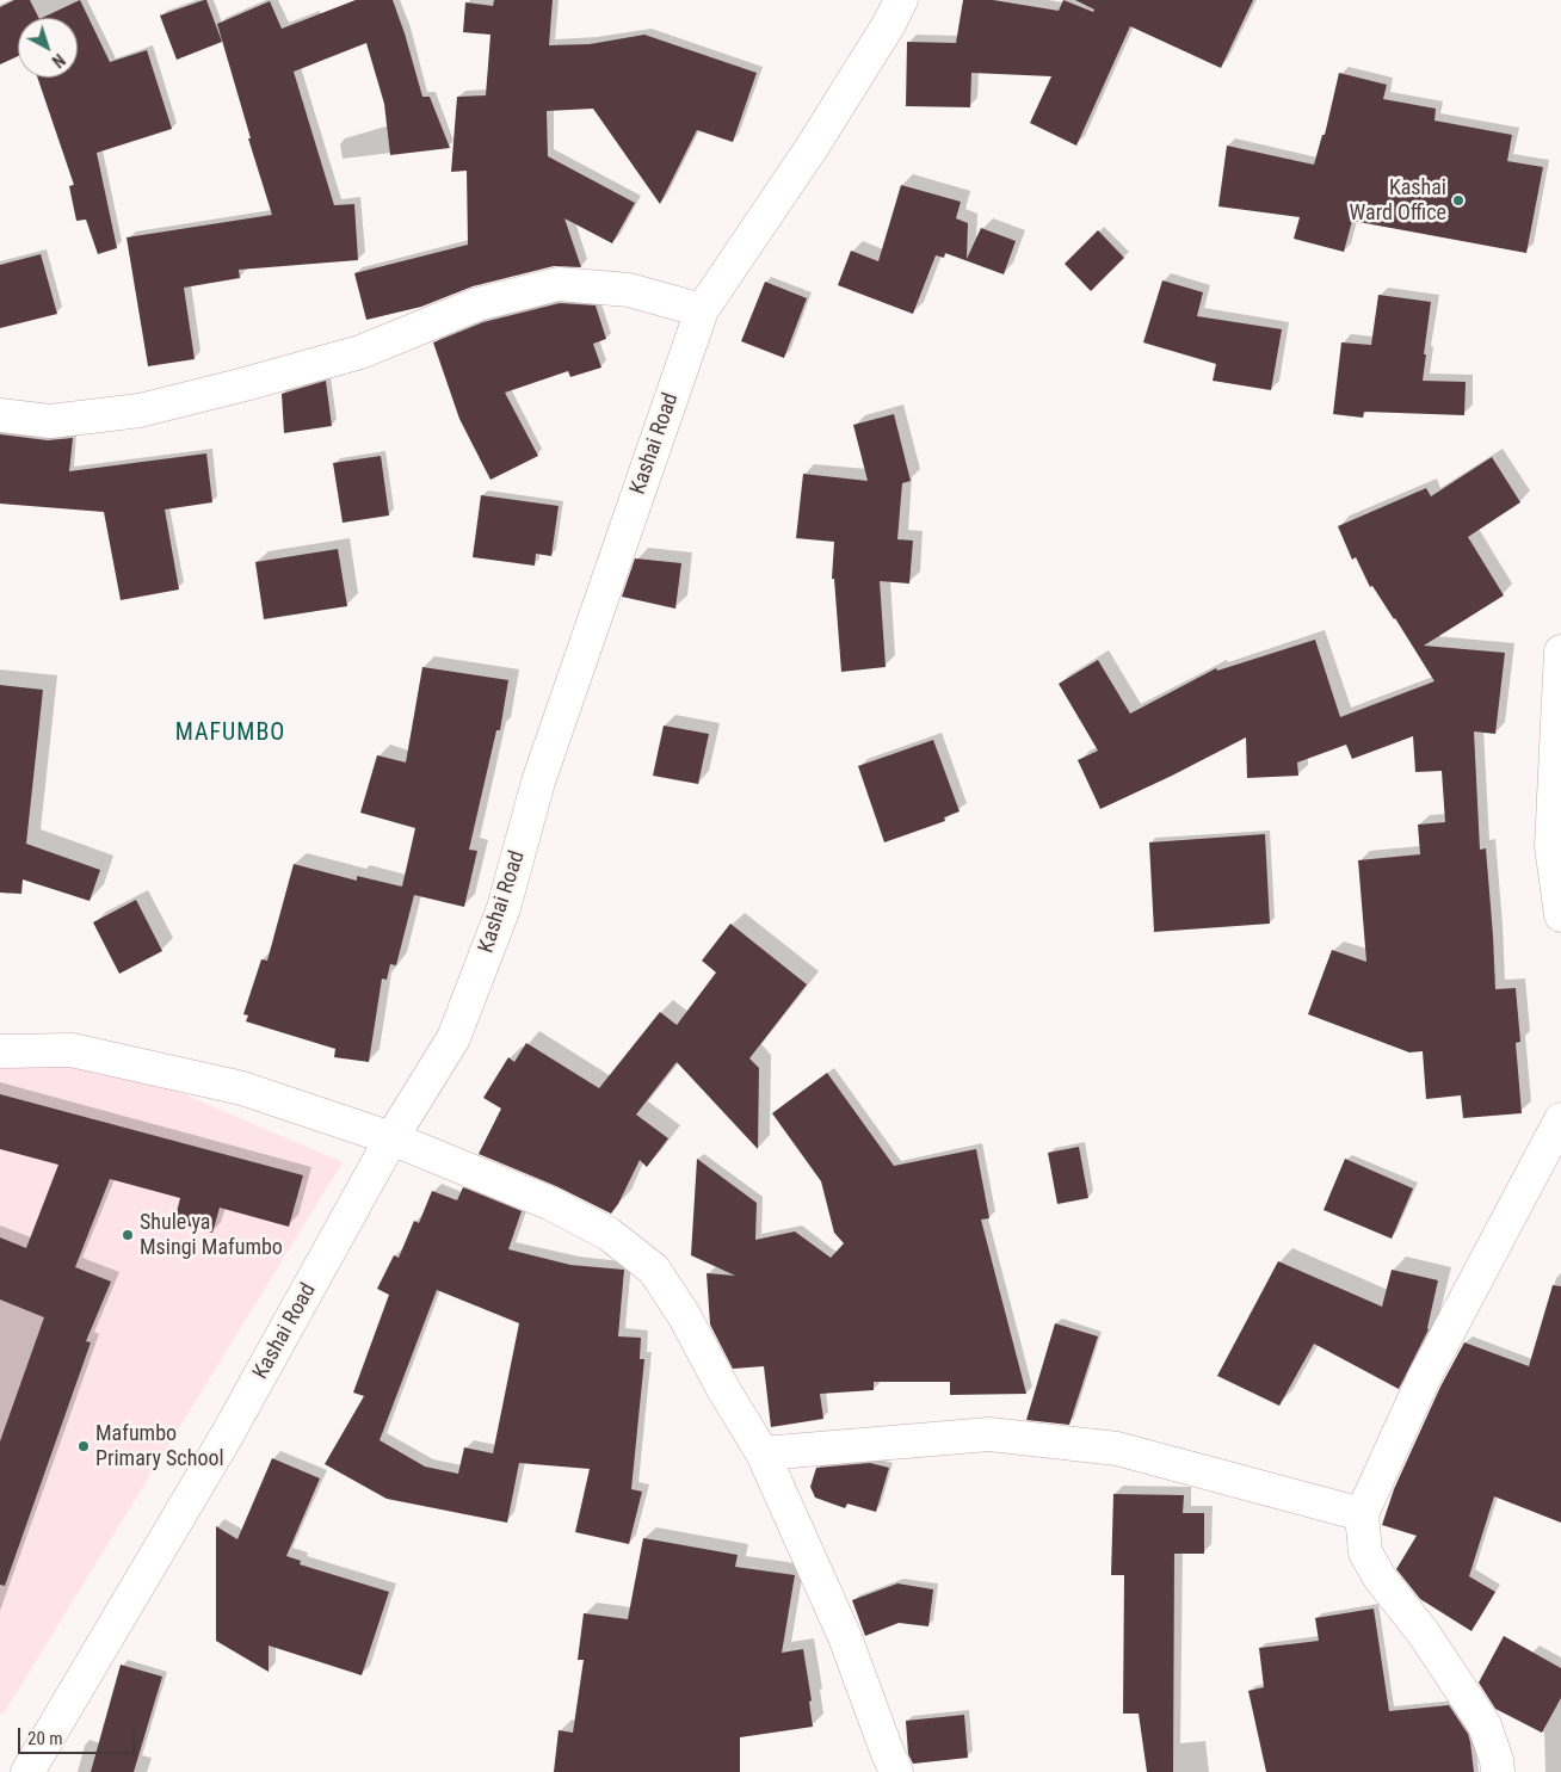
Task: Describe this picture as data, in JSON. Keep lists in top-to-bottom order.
{
  "streets": {
    "street": ["Kashai Road"]
  },
  "districts": ["MAFUMBO"],
  "places": ["Kashai Ward Office", "Shule ya Msingi Mafumbo", "Mafumbo Primary School"],
  "scale_bar": "20 m",
  "north": "bottom right"
}
